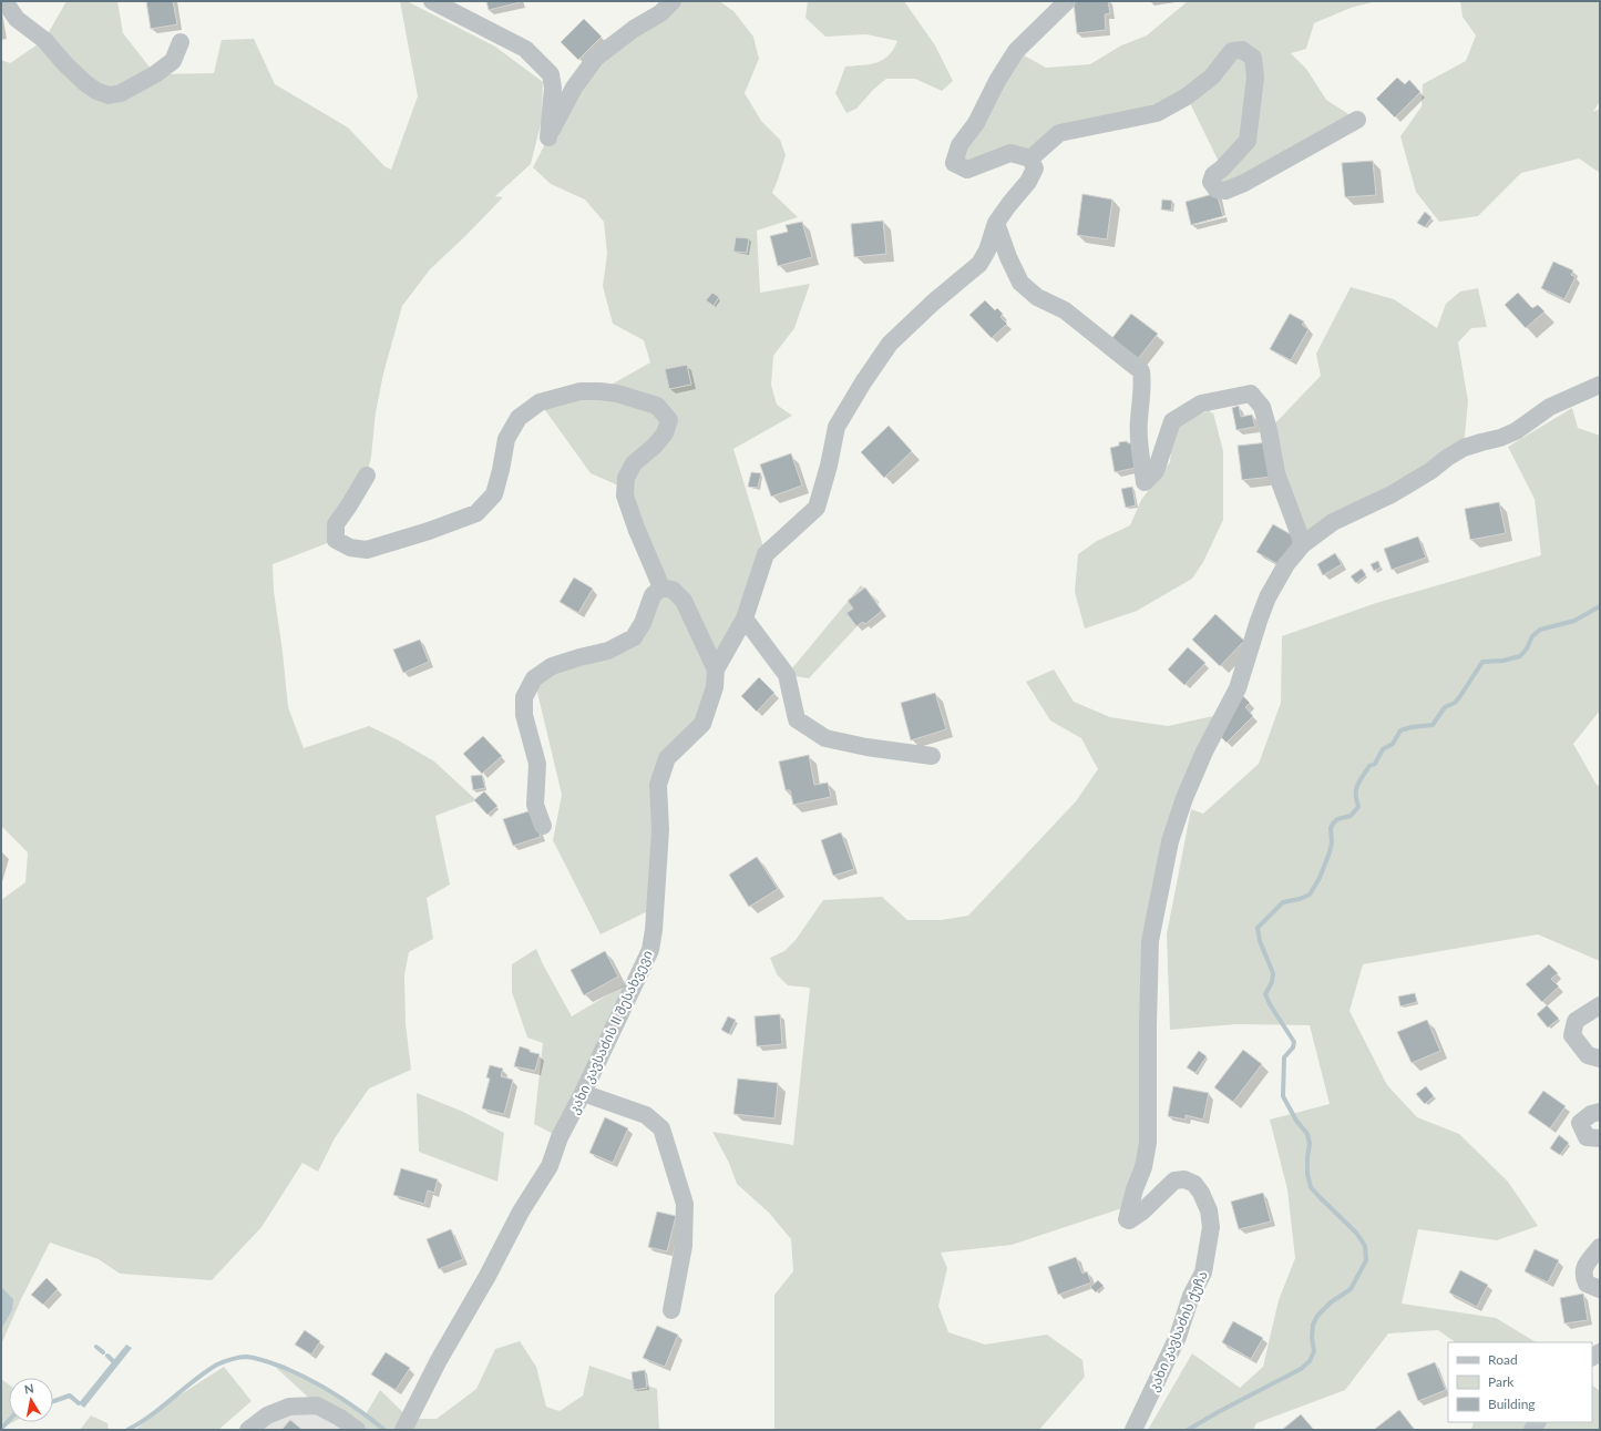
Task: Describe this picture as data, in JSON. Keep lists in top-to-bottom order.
{
  "streets": {
    "street": ["კახი კავსაძის II შესახვევი", "კახი კავსაძის ქუჩა"]
  },
  "legend": ["Road", "Park", "Building"],
  "north": "top"
}
